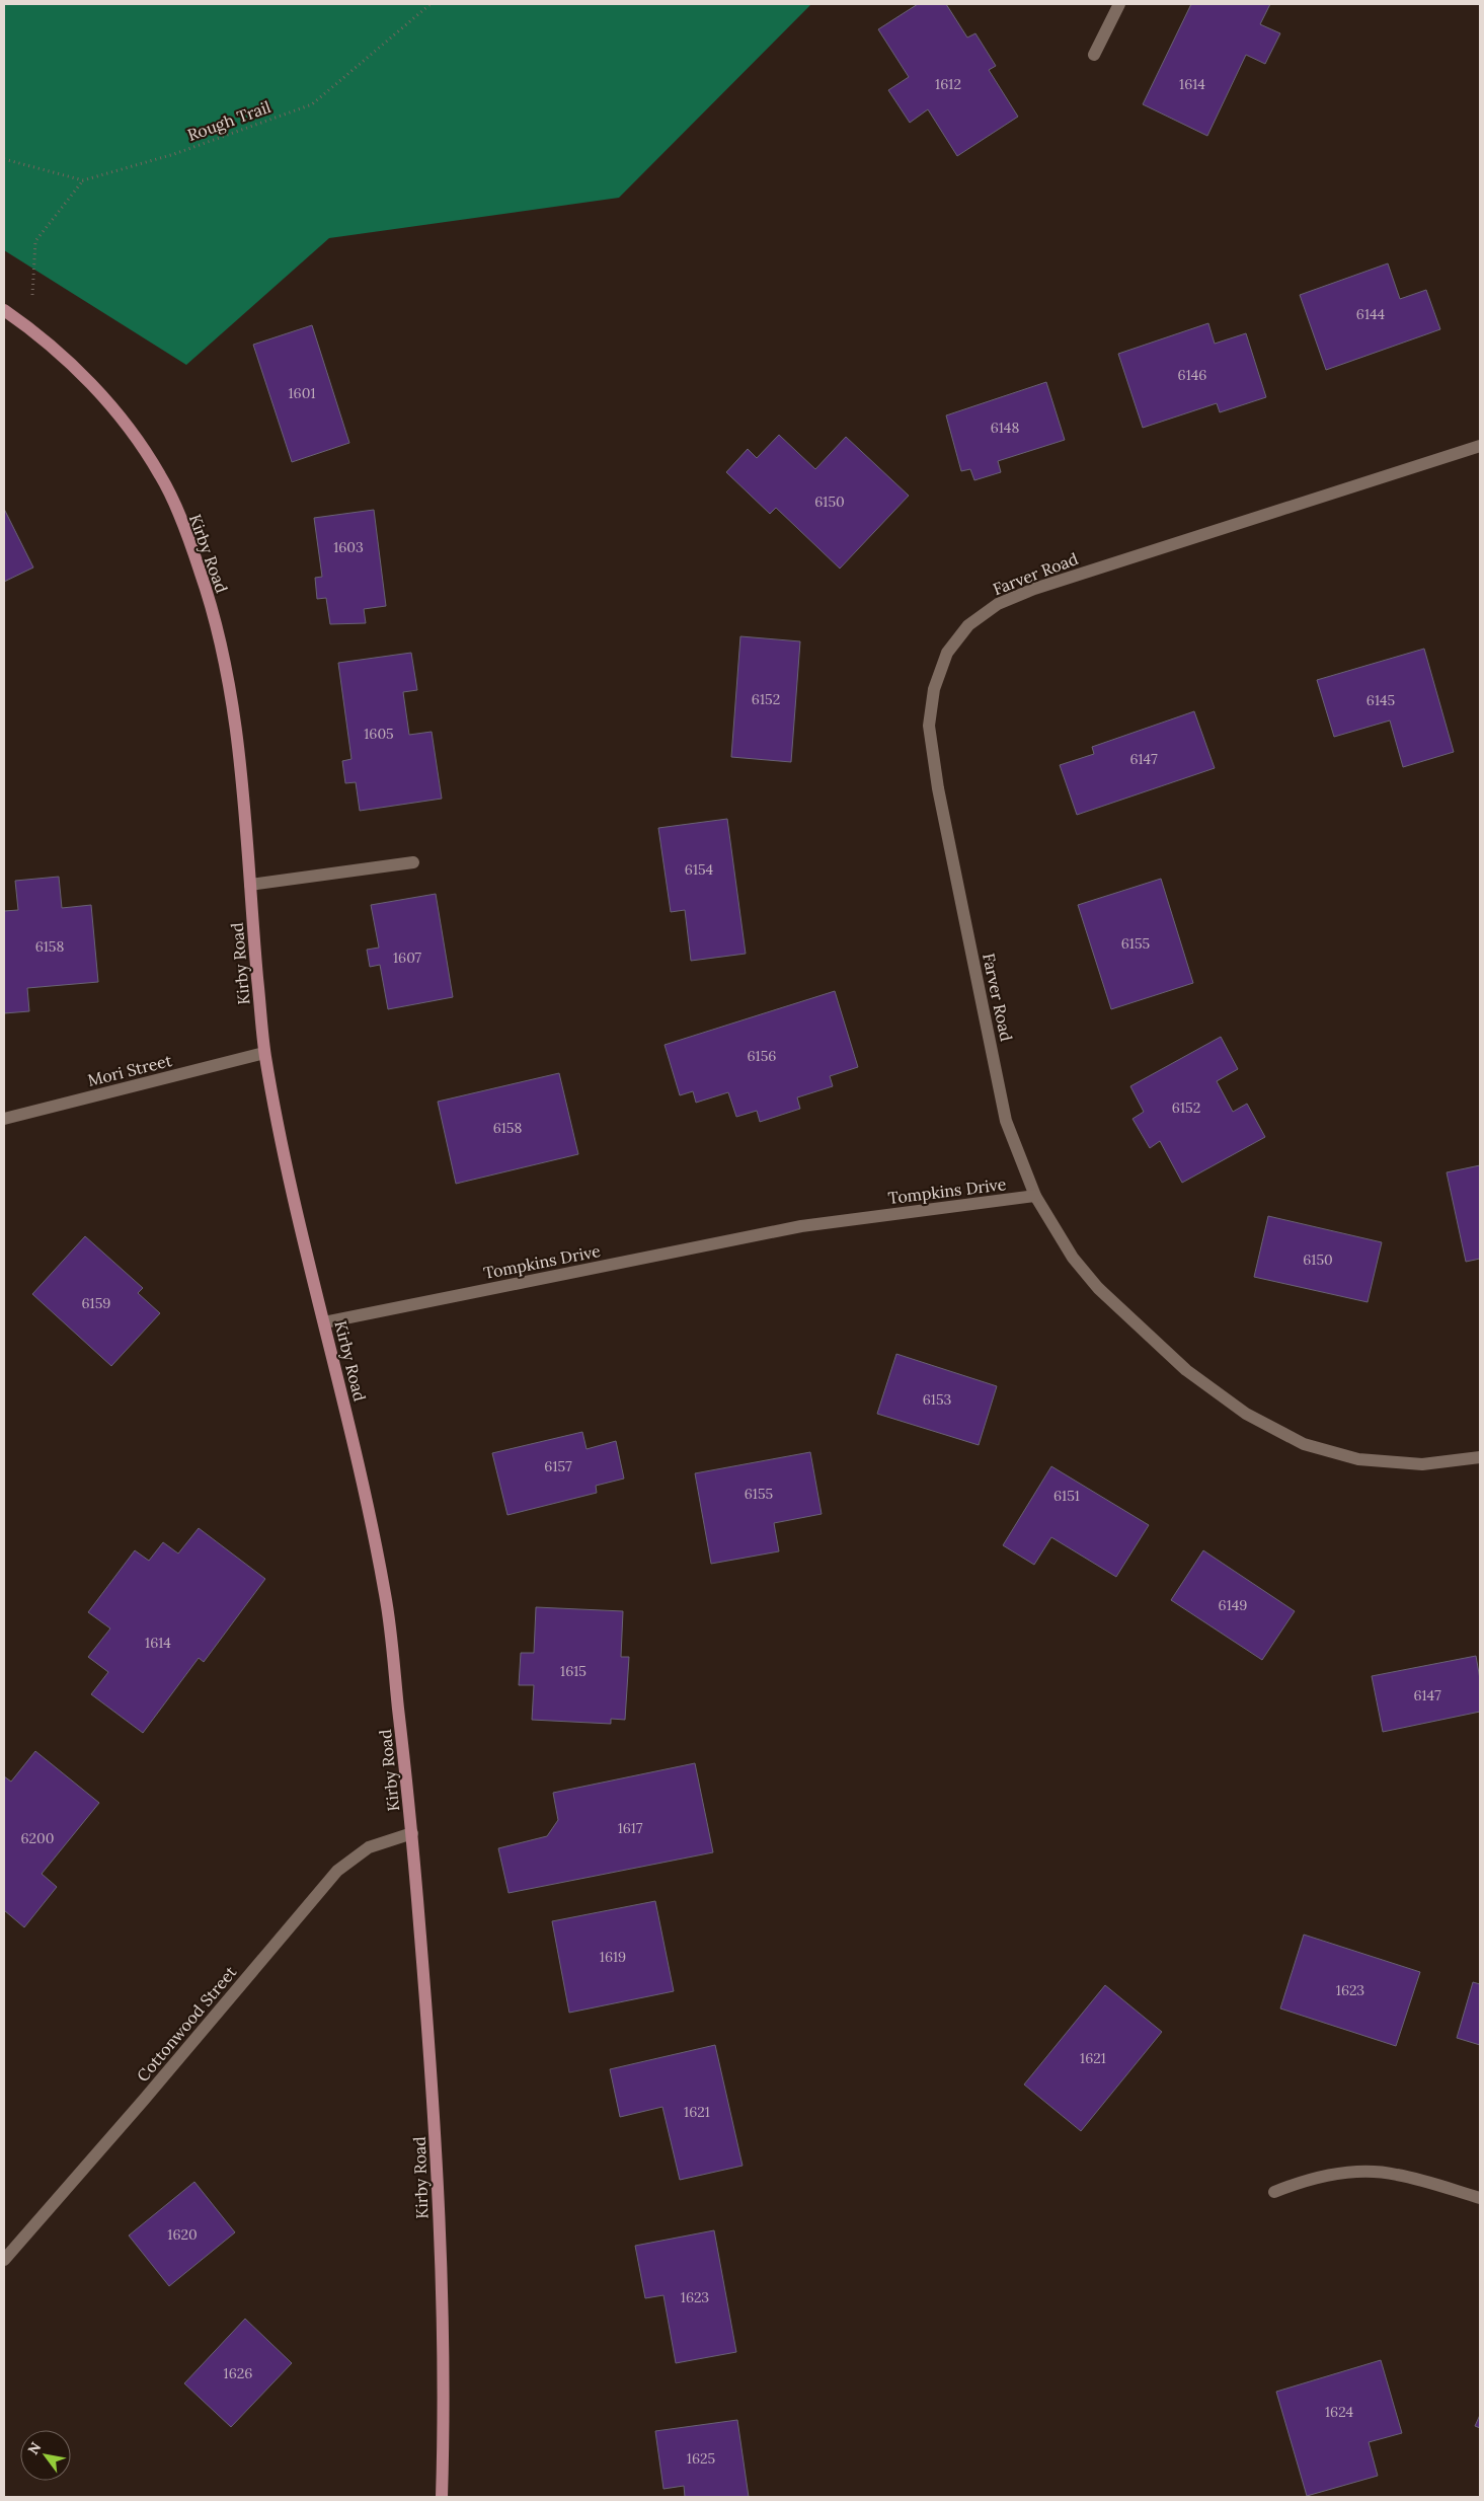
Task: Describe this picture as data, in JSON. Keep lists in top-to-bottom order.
{
  "streets": {
    "main road": ["Kirby Road"],
    "street": [
      "Farver Road",
      "Mori Street",
      "Tompkins Drive",
      "Cottonwood Street"
    ],
    "path": ["Rough Trail"]
  },
  "crossings": [
    ["Kirby Road", "Mori Street"],
    ["Kirby Road", "Tompkins Drive"],
    ["Kirby Road", "Cottonwood Street"],
    ["Farver Road", "Tompkins Drive"]
  ],
  "house_numbers": [
    "1612",
    "1614",
    "6144",
    "6146",
    "1601",
    "6148",
    "6150",
    "1603",
    "6152",
    "6145",
    "1605",
    "6147",
    "6154",
    "6155",
    "6158",
    "1607",
    "6156",
    "6152",
    "6158",
    "6150",
    "6159",
    "6153",
    "6157",
    "6155",
    "6151",
    "6149",
    "1614",
    "1615",
    "6147",
    "1617",
    "6200",
    "1619",
    "1623",
    "1621",
    "1621",
    "1620",
    "1623",
    "1626",
    "1624",
    "1625"
  ],
  "north": "top left"
}
